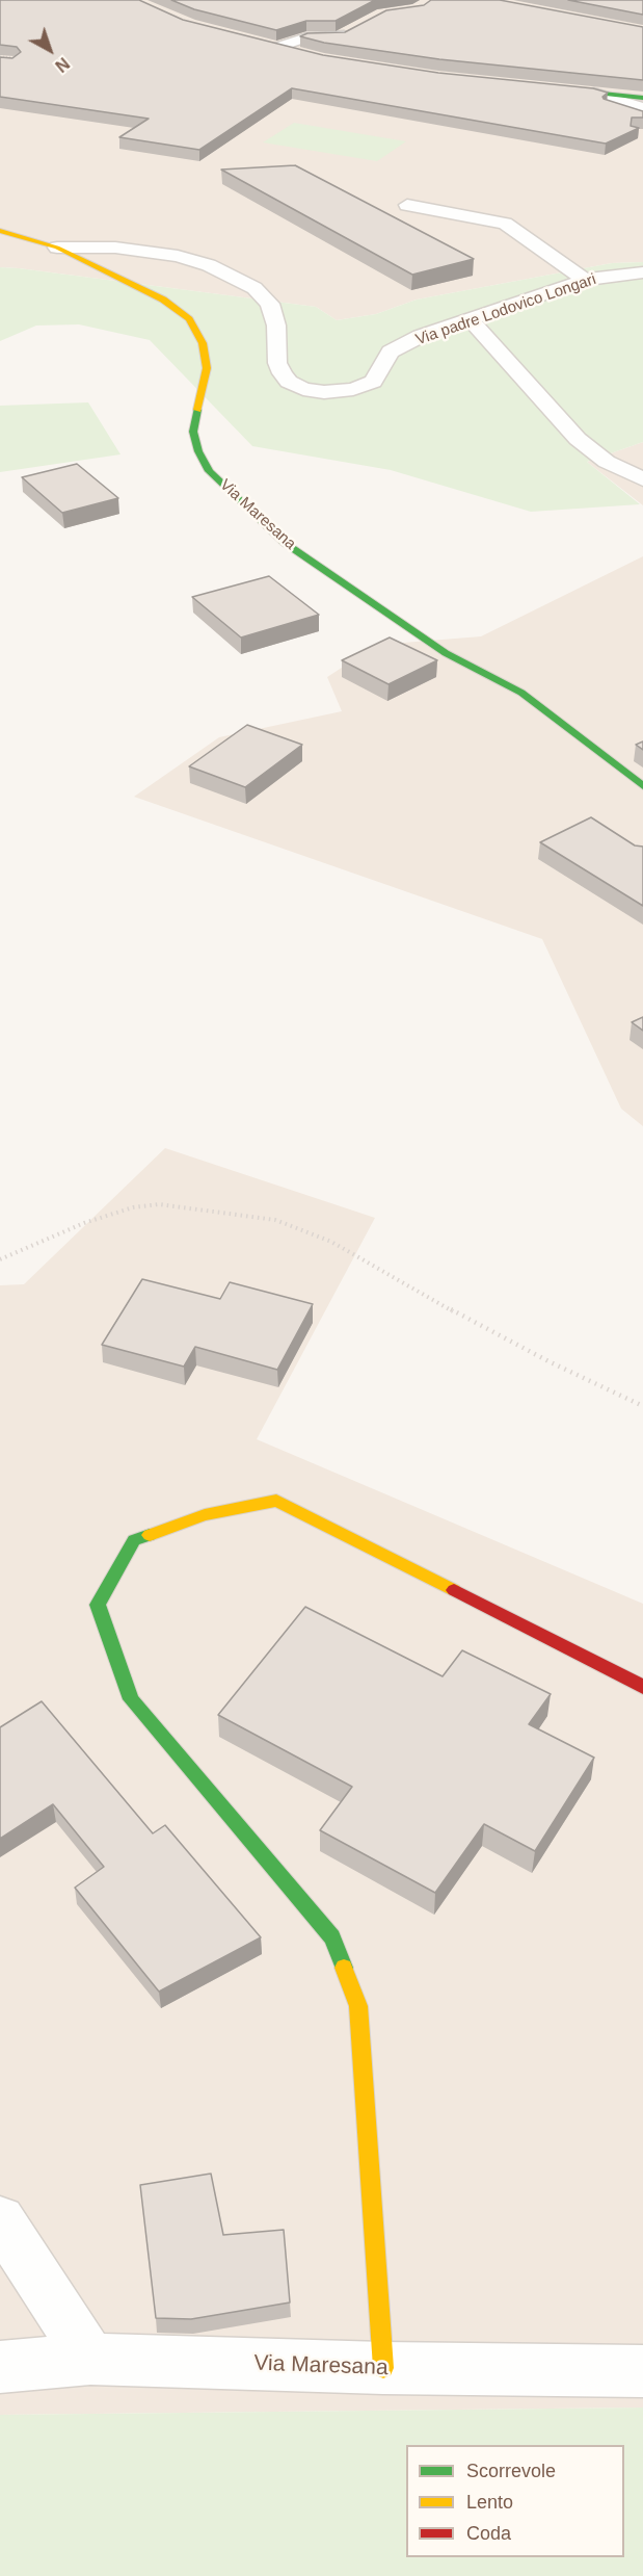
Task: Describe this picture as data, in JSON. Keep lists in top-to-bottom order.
{
  "streets": {
    "street": ["Via padre Lodovico Longari", "Via Maresana"]
  },
  "crossings": [
    ["Via padre Lodovico Longari", "Via Maresana"]
  ],
  "legend": ["Scorrevole", "Lento", "Coda"],
  "north": "bottom right"
}
